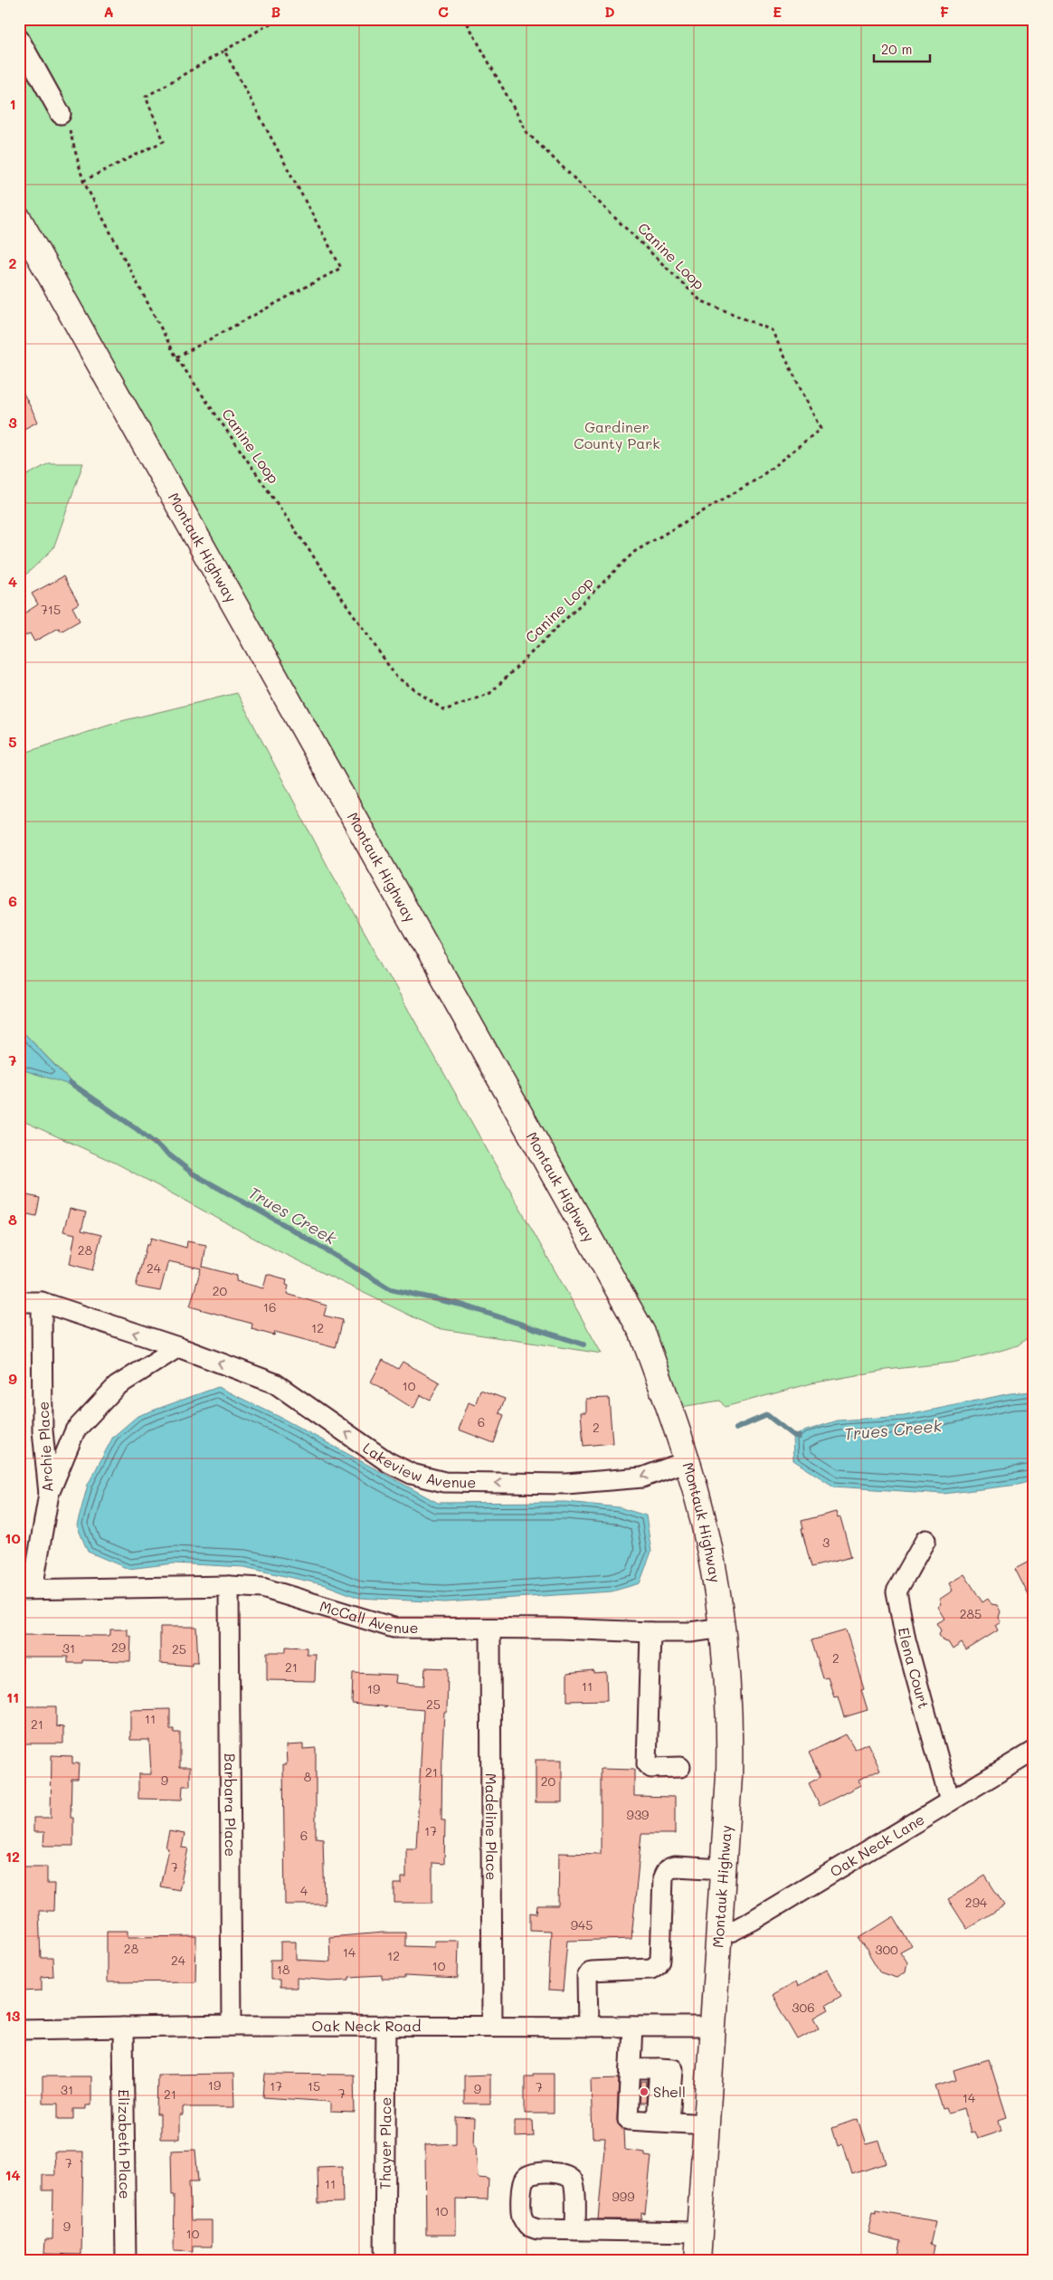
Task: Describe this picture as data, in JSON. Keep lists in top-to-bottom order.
{
  "streets": {
    "main road": ["Montauk Highway"],
    "street": [
      "Archie Place",
      "Lakeview Avenue",
      "McCall Avenue",
      "Elena Court",
      "Barbara Place",
      "Madeline Place",
      "Oak Neck Lane",
      "Oak Neck Road",
      "Thayer Place",
      "Elizabeth Place"
    ],
    "path": ["Canine Loop"]
  },
  "crossings": [
    ["Montauk Highway", "Lakeview Avenue"],
    ["Montauk Highway", "McCall Avenue"],
    ["Montauk Highway", "Oak Neck Lane"],
    ["Montauk Highway", "Oak Neck Road"],
    ["Archie Place", "Lakeview Avenue"],
    ["Archie Place", "McCall Avenue"],
    ["McCall Avenue", "Barbara Place"],
    ["McCall Avenue", "Madeline Place"],
    ["Elena Court", "Oak Neck Lane"],
    ["Barbara Place", "Oak Neck Road"],
    ["Madeline Place", "Oak Neck Road"],
    ["Oak Neck Road", "Thayer Place"],
    ["Oak Neck Road", "Elizabeth Place"]
  ],
  "one_way": ["Lakeview Avenue"],
  "water": ["Trues Creek"],
  "parks": ["Gardiner County Park"],
  "places": ["Shell"],
  "house_numbers": [
    "715",
    "28",
    "24",
    "20",
    "16",
    "12",
    "10",
    "6",
    "2",
    "3",
    "285",
    "29",
    "31",
    "25",
    "2",
    "21",
    "11",
    "19",
    "25",
    "11",
    "21",
    "21",
    "8",
    "9",
    "20",
    "939",
    "17",
    "6",
    "7",
    "4",
    "294",
    "945",
    "28",
    "300",
    "14",
    "12",
    "24",
    "10",
    "18",
    "306",
    "19",
    "17",
    "15",
    "7",
    "9",
    "31",
    "7",
    "21",
    "14",
    "7",
    "11",
    "999",
    "10",
    "9",
    "10"
  ],
  "scale_bar": "20 m",
  "grid": {
    "columns": [
      "A",
      "B",
      "C",
      "D",
      "E",
      "F"
    ],
    "rows": [
      "1",
      "2",
      "3",
      "4",
      "5",
      "6",
      "7",
      "8",
      "9",
      "10",
      "11",
      "12",
      "13",
      "14"
    ]
  }
}
